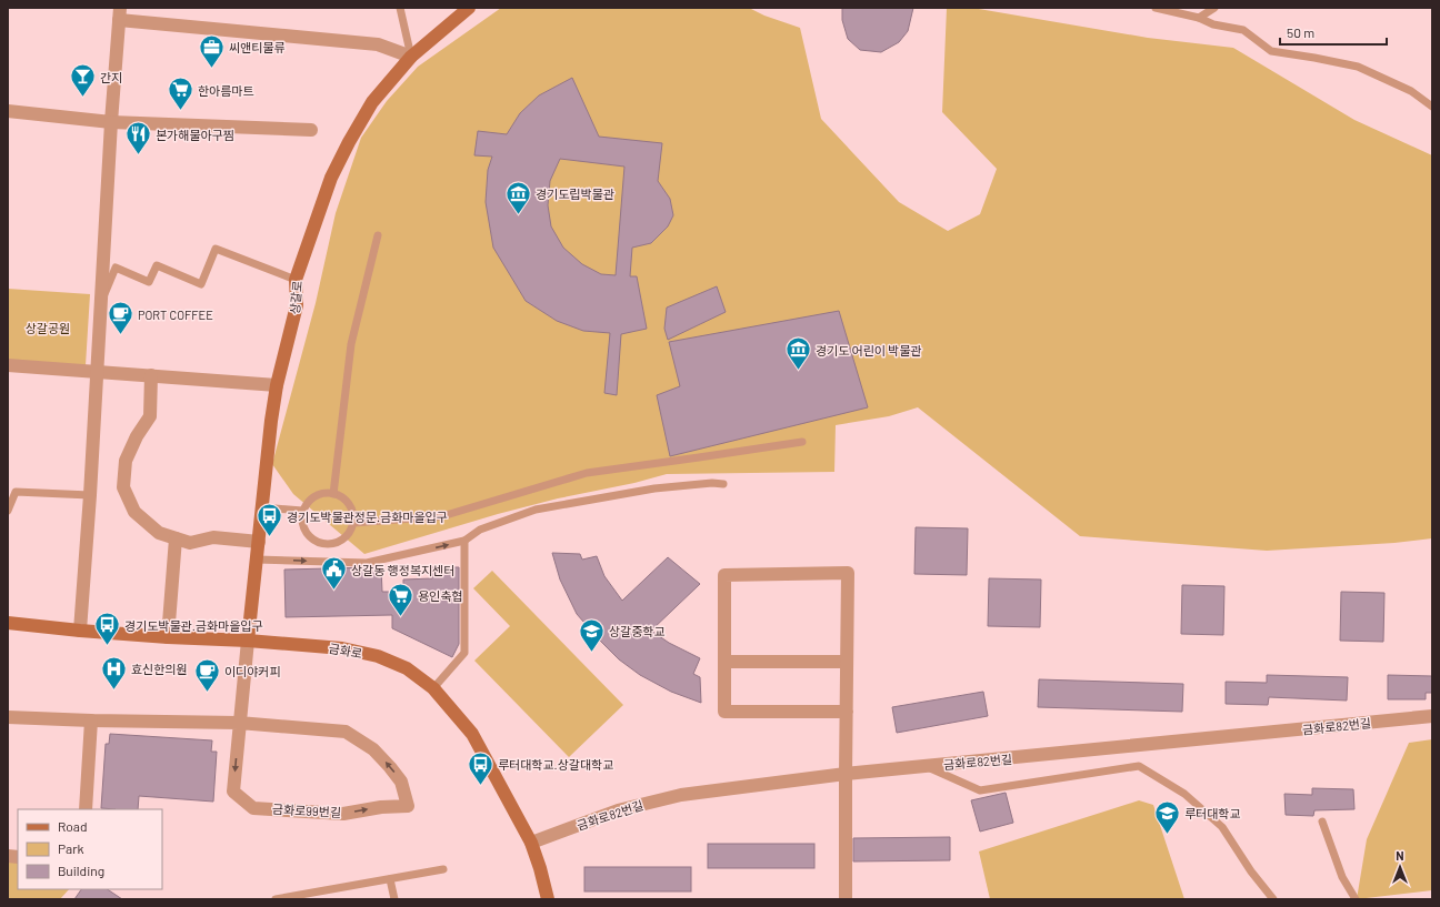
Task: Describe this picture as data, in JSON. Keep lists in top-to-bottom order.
{
  "streets": {
    "street": [
      "상갈로",
      "금화로",
      "금화로82번길",
      "금화로99번길"
    ]
  },
  "crossings": [
    ["상갈로", "금화로"],
    ["상갈로", "금화로99번길"],
    ["금화로", "금화로82번길"],
    ["금화로", "금화로99번길"]
  ],
  "parks": ["상갈공원"],
  "places": {
    "office": ["씨앤티물류"],
    "bar": ["간지"],
    "supermarket": ["한아름마트", "용인축협"],
    "restaurant": ["본가해물아구찜"],
    "museum": ["경기도립박물관", "경기도 어린이 박물관"],
    "cafe": ["PORT COFFEE", "이디야커피"],
    "bus stop": ["경기도박물관정문.금화마을입구", "경기도박물관.금화마을입구", "루터대학교.상갈대학교"],
    "public building": ["상갈동 행정복지센터"],
    "school or university": ["상갈중학교", "루터대학교"],
    "hospital": ["효신한의원"]
  },
  "legend": ["Road", "Park", "Building"],
  "scale_bar": "50 m",
  "north": "top"
}
